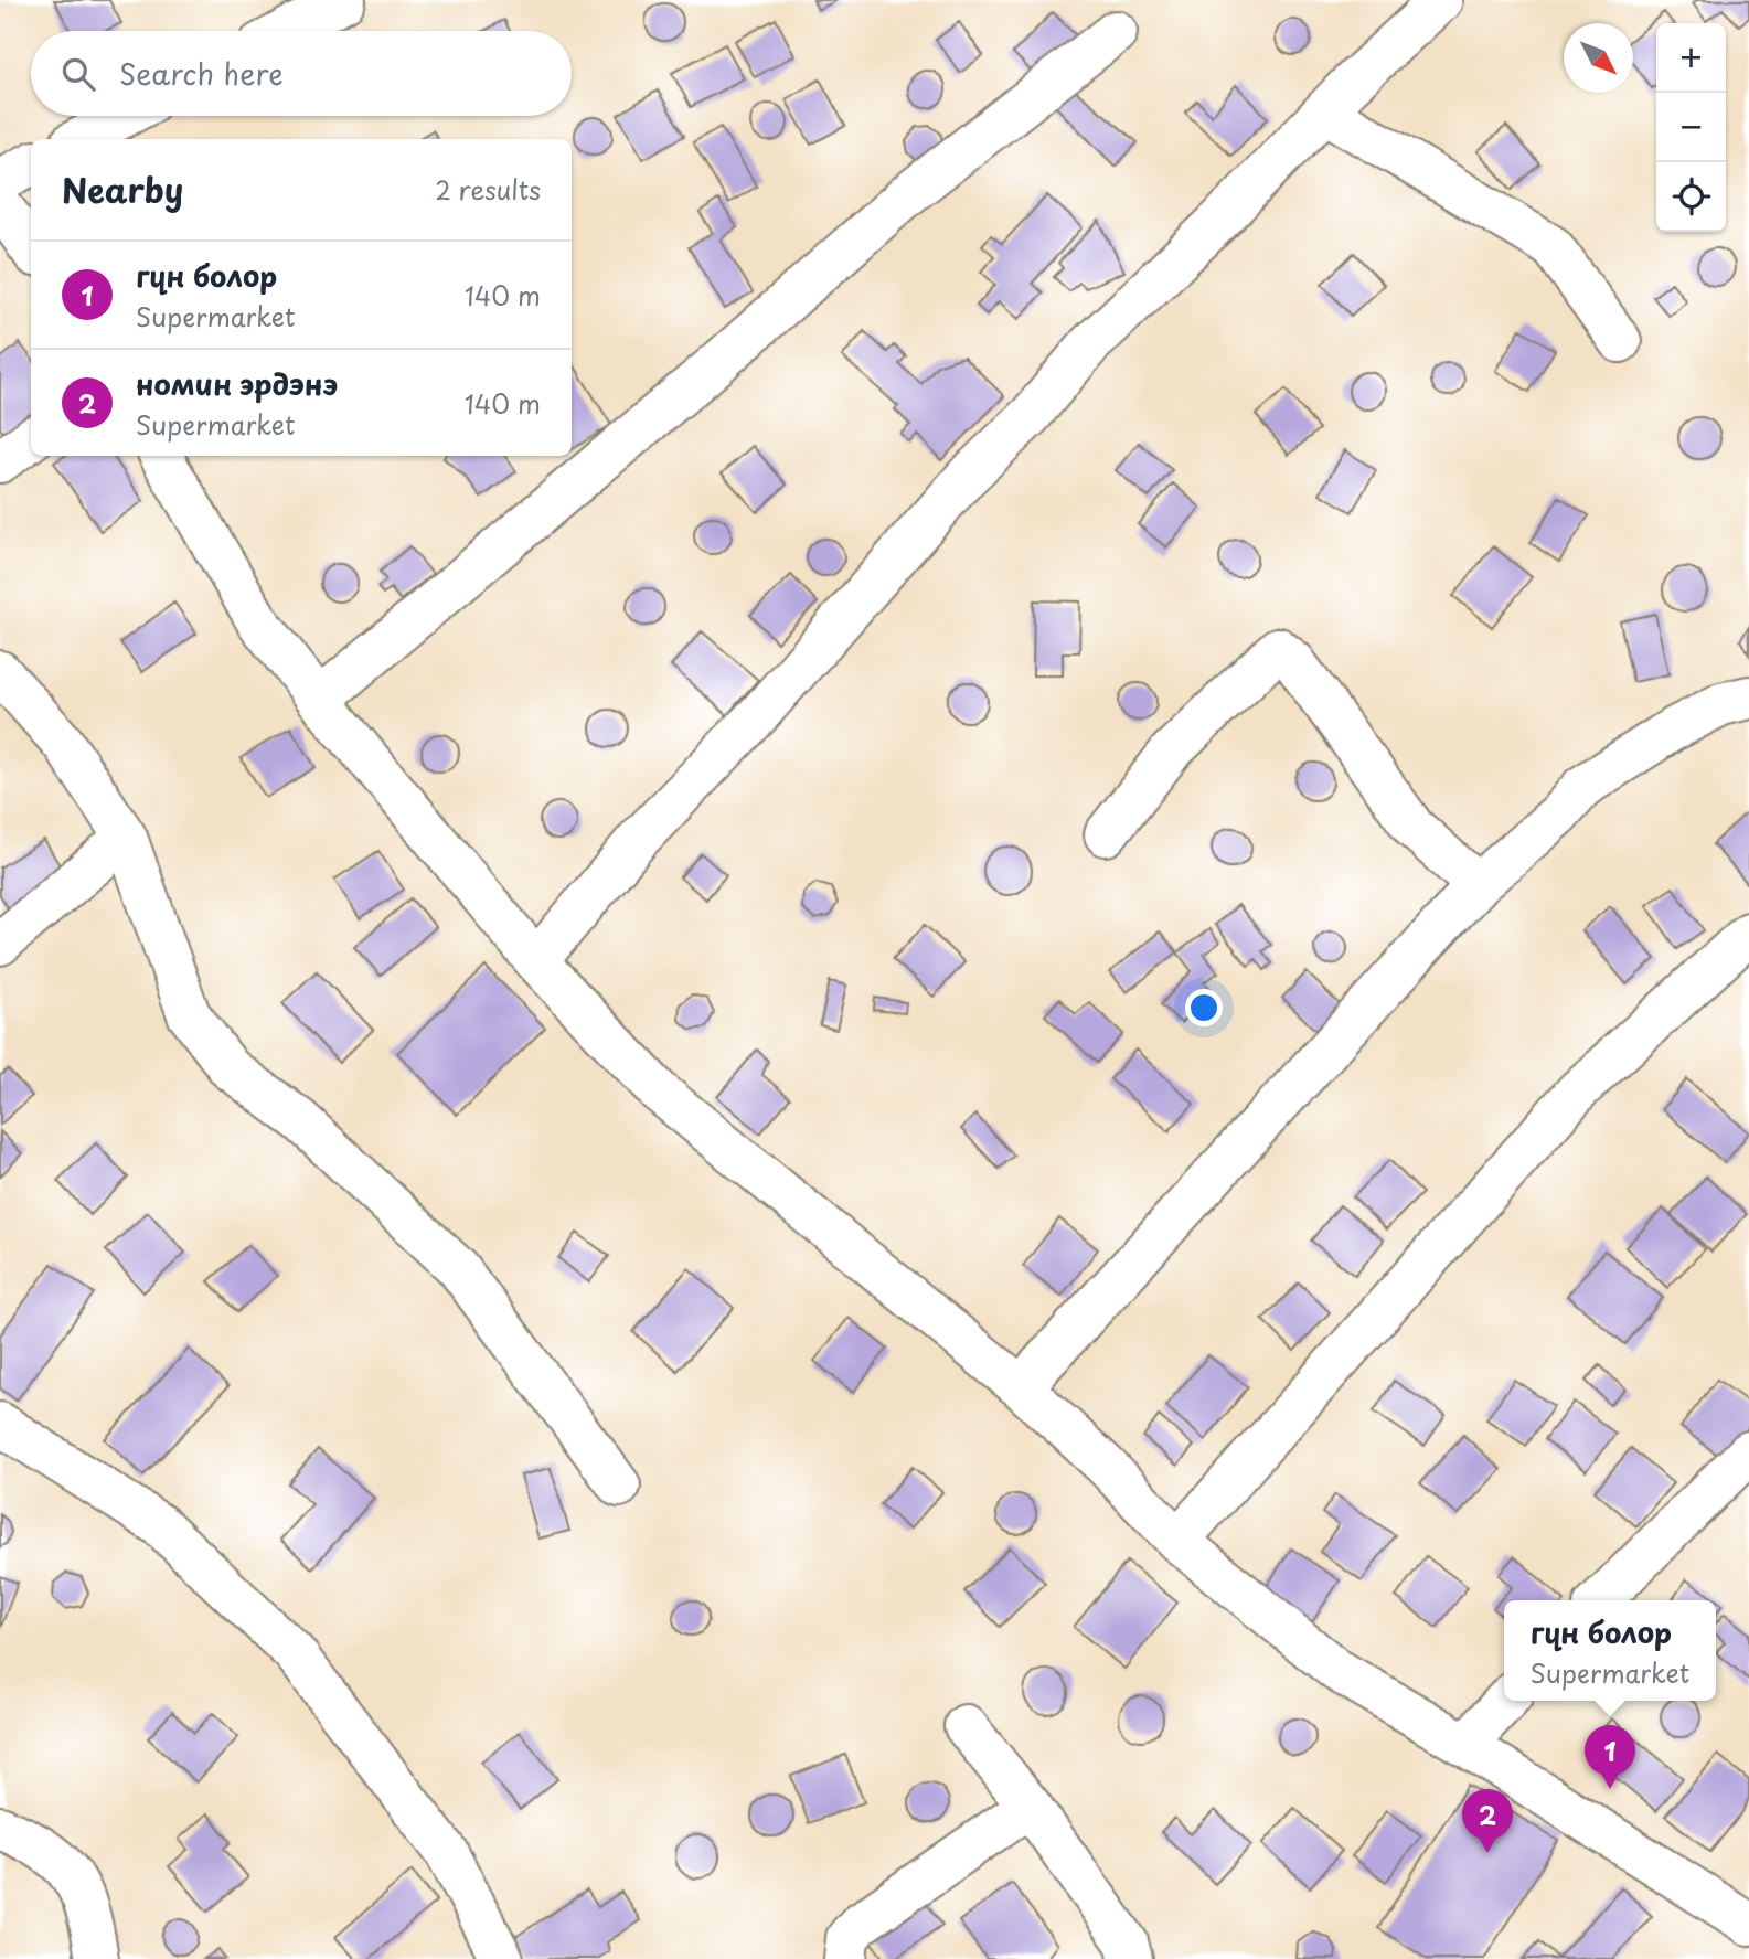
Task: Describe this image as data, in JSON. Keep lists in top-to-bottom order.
{
  "north": "bottom right",
  "page": {
    "map_buttons": ["+", "−"],
    "search": "Search here",
    "heading": ["Nearby", "2 results"],
    "list": [
      {
        "mark": "1",
        "name": "гүн болор",
        "note": "Supermarket",
        "value": "140 m"
      },
      {
        "mark": "2",
        "name": "номин эрдэнэ",
        "note": "Supermarket",
        "value": "140 m"
      }
    ],
    "popup": ["гүн болор", "Supermarket"],
    "pins": ["1", "2"]
  }
}
